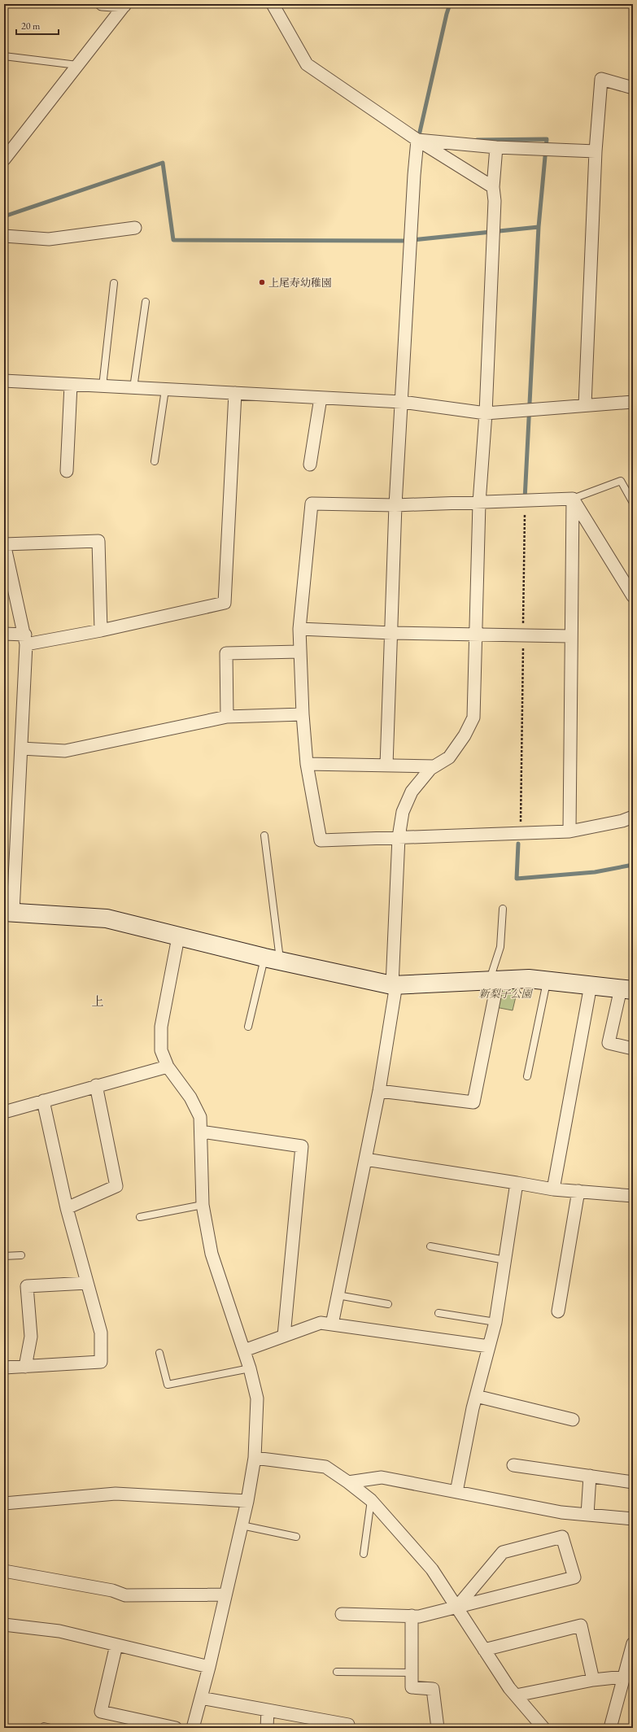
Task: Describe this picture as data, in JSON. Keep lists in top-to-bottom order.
{
  "districts": ["上"],
  "parks": ["新梨子公園"],
  "places": ["上尾寿幼稚園"],
  "scale_bar": "20 m"
}
